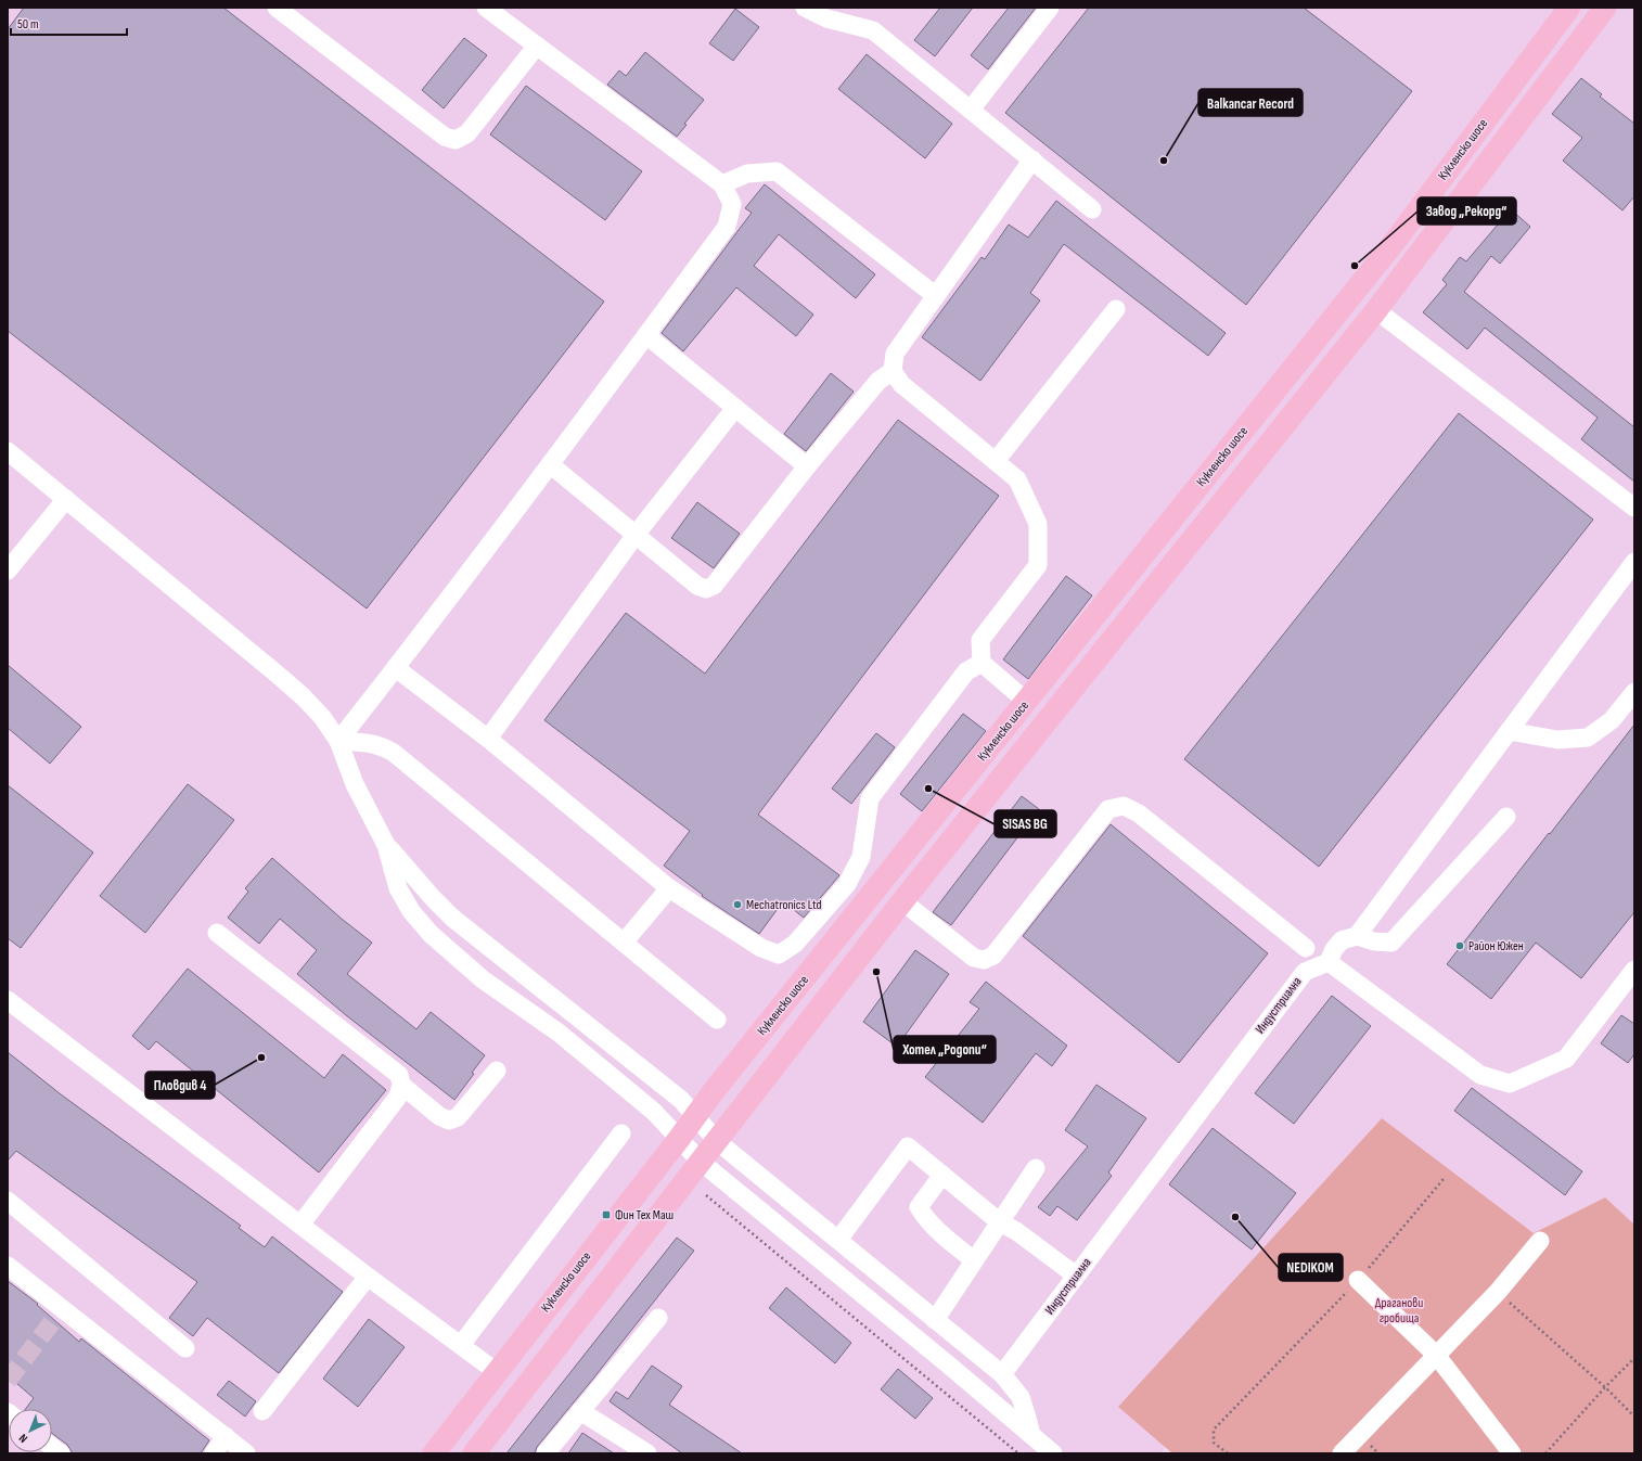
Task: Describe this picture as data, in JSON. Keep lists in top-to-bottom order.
{
  "streets": {
    "main road": ["Кукленско шосе"],
    "street": ["Индустриална"]
  },
  "parks": ["Драганови гробища"],
  "places": {
    "other": [
      "Balkancar Record",
      "Завод „Рекорд“",
      "SISAS BG",
      "Mechatronics Ltd",
      "Район Южен",
      "Хотел „Родопи“",
      "Пловдив 4",
      "NEDIKOM"
    ],
    "transit": ["Фин Тех Маш"]
  },
  "scale_bar": "50 m",
  "north": "bottom left"
}
